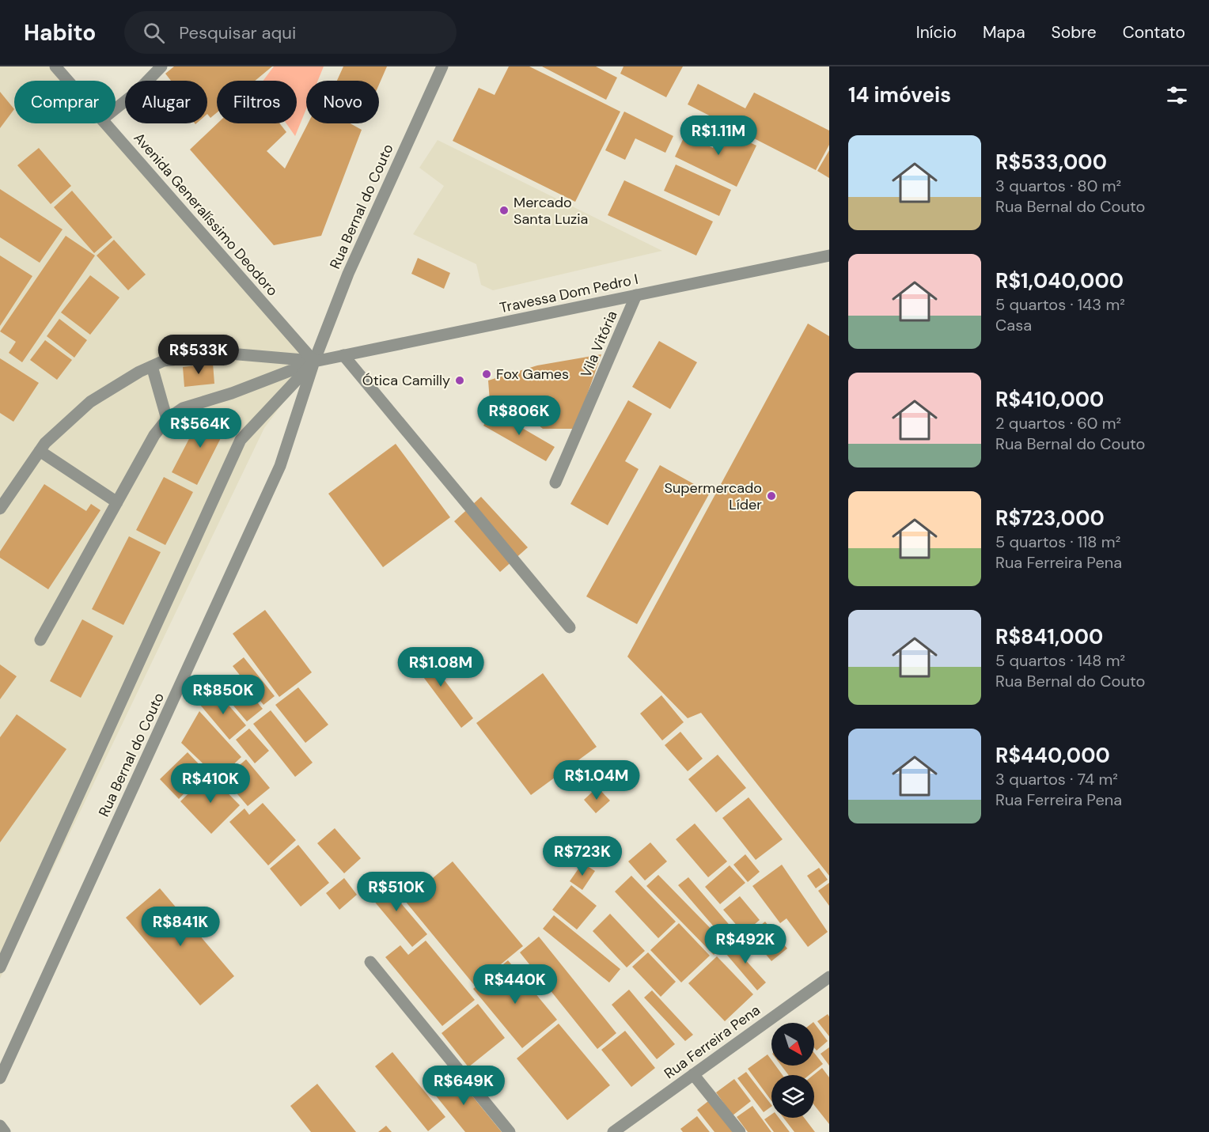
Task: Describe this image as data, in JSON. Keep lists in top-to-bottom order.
{
  "streets": {
    "street": [
      "Rua Bernal do Couto",
      "Avenida Generalíssimo Deodoro",
      "Travessa Dom Pedro I",
      "Vila Vitória",
      "Rua Ferreira Pena"
    ]
  },
  "crossings": [
    ["Rua Bernal do Couto", "Avenida Generalíssimo Deodoro"],
    ["Rua Bernal do Couto", "Travessa Dom Pedro I"],
    ["Avenida Generalíssimo Deodoro", "Travessa Dom Pedro I"],
    ["Travessa Dom Pedro I", "Vila Vitória"]
  ],
  "places": [
    "Mercado Santa Luzia",
    "Fox Games",
    "Ótica Camilly",
    "Supermercado Líder"
  ],
  "north": "bottom right",
  "page": {
    "header": "Habito",
    "search": "Pesquisar aqui",
    "nav": [
      "Início",
      "Mapa",
      "Sobre",
      "Contato"
    ],
    "heading": "14 imóveis",
    "chip": [
      "Comprar",
      "Alugar",
      "Filtros",
      "Novo"
    ],
    "price": [
      "R$1.11M",
      "R$533K",
      "R$806K",
      "R$564K",
      "R$1.08M",
      "R$850K",
      "R$1.04M",
      "R$410K",
      "R$723K",
      "R$510K",
      "R$841K",
      "R$492K",
      "R$440K",
      "R$649K"
    ],
    "list": [
      {
        "name": "R$533,000",
        "note": "3 quartos · 80 m² · Rua Bernal do Couto"
      },
      {
        "name": "R$1,040,000",
        "note": "5 quartos · 143 m² · Casa"
      },
      {
        "name": "R$410,000",
        "note": "2 quartos · 60 m² · Rua Bernal do Couto"
      },
      {
        "name": "R$723,000",
        "note": "5 quartos · 118 m² · Rua Ferreira Pena"
      },
      {
        "name": "R$841,000",
        "note": "5 quartos · 148 m² · Rua Bernal do Couto"
      },
      {
        "name": "R$440,000",
        "note": "3 quartos · 74 m² · Rua Ferreira Pena"
      }
    ]
  }
}
